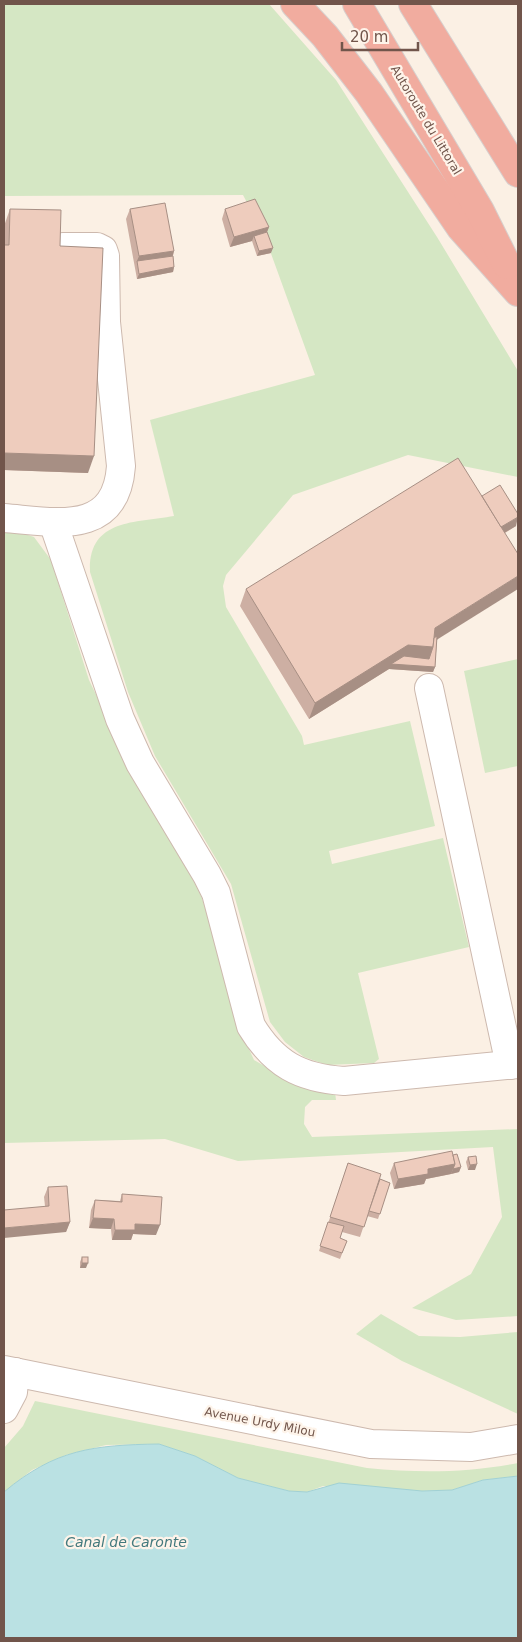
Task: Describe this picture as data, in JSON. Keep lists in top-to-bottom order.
{
  "streets": {
    "highway": ["Autoroute du Littoral"],
    "street": ["Avenue Urdy Milou"]
  },
  "water": ["Canal de Caronte"],
  "scale_bar": "20 m"
}
